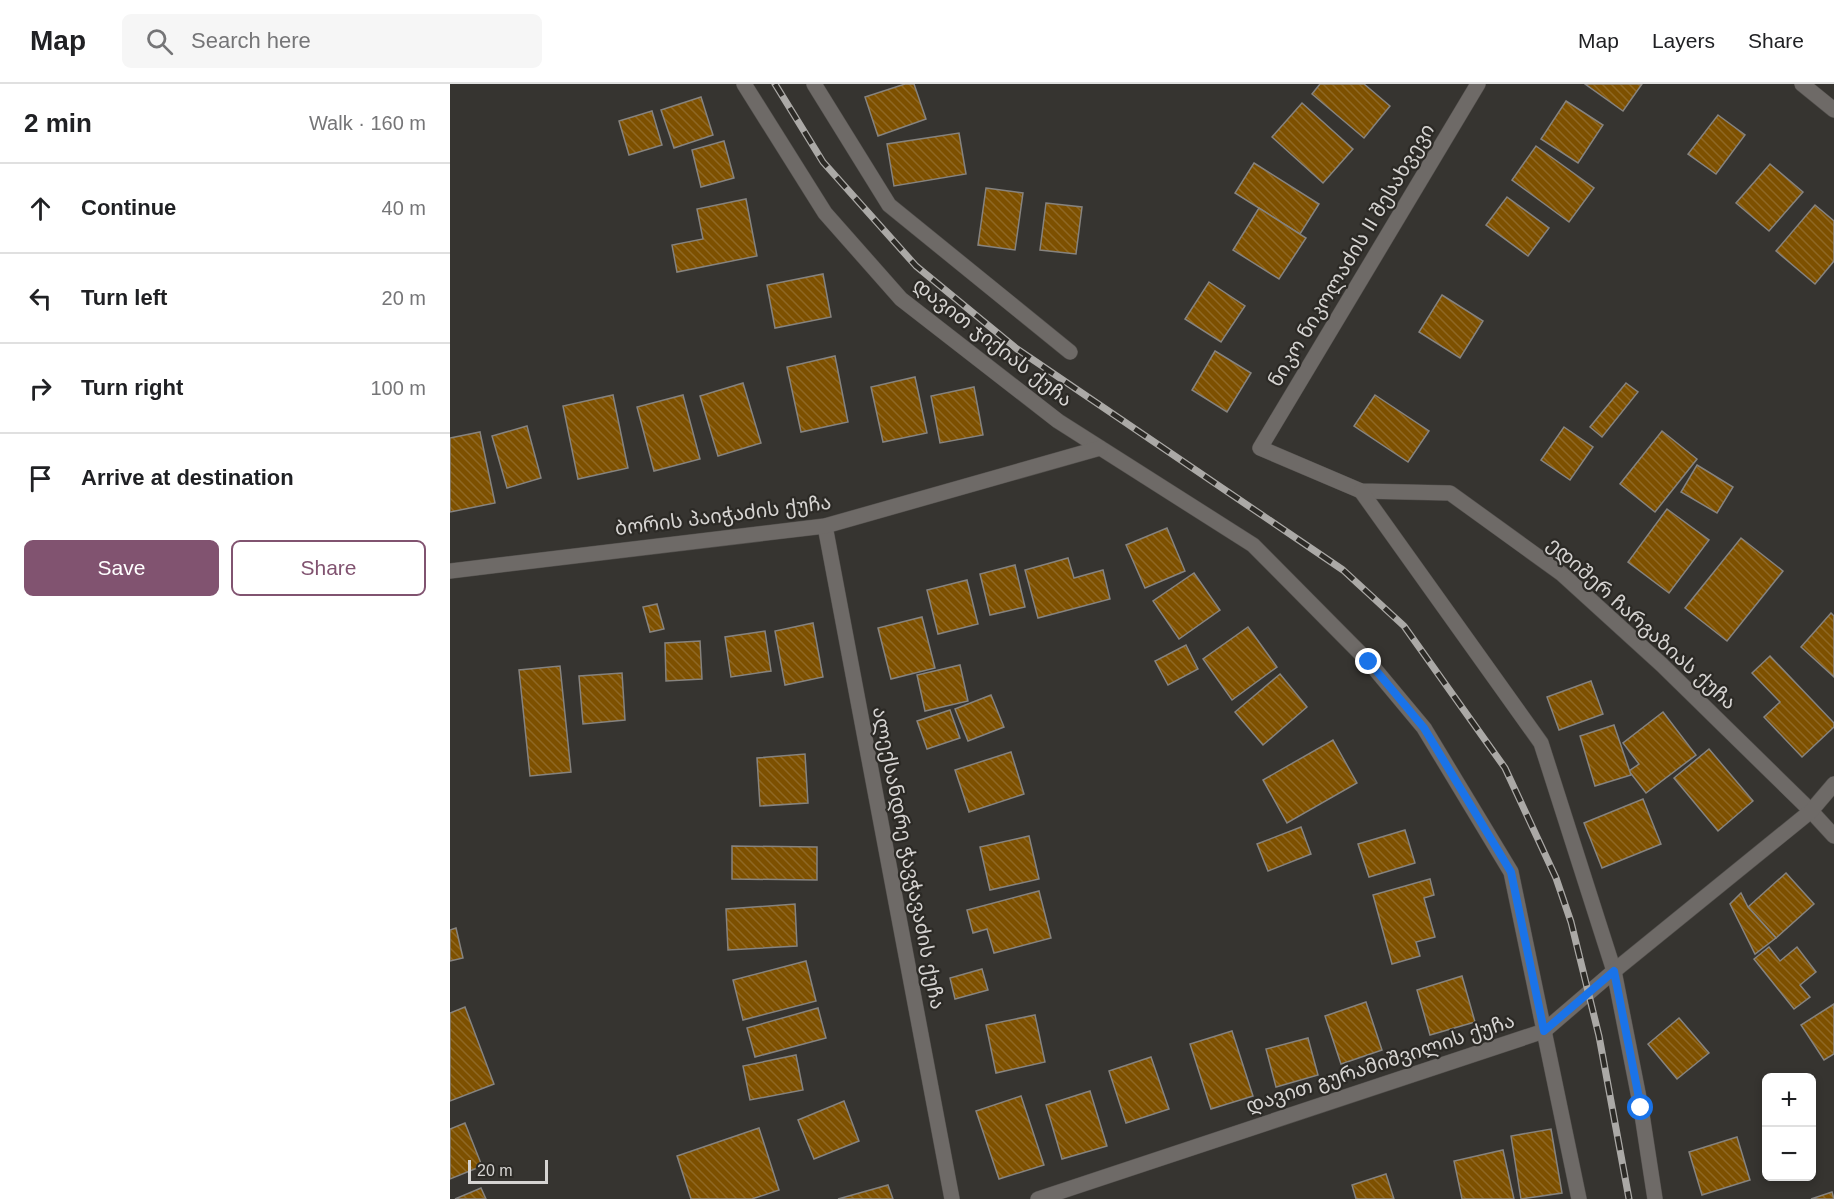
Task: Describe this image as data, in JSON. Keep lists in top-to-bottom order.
{
  "streets": {
    "street": [
      "ნიკო ნიკოლაძის II შესახვევი",
      "დავით ჯიქიას ქუჩა",
      "ბორის პაიჭაძის ქუჩა",
      "ედიშერ ჩარგაზიას ქუჩა",
      "ალექსანდრე ჭავჭავაძის ქუჩა",
      "დავით გურამიშვილის ქუჩა"
    ]
  },
  "crossings": [
    ["ნიკო ნიკოლაძის II შესახვევი", "ედიშერ ჩარგაზიას ქუჩა"],
    ["დავით ჯიქიას ქუჩა", "ბორის პაიჭაძის ქუჩა"],
    ["დავით ჯიქიას ქუჩა", "დავით გურამიშვილის ქუჩა"],
    ["ბორის პაიჭაძის ქუჩა", "ალექსანდრე ჭავჭავაძის ქუჩა"],
    ["ედიშერ ჩარგაზიას ქუჩა", "დავით გურამიშვილის ქუჩა"]
  ],
  "scale_bar": "20 m",
  "page": {
    "header": "Map",
    "search": "Search here",
    "nav": ["Map", "Layers", "Share"],
    "heading": ["2 min", "Walk · 160 m"],
    "list": [
      ["Continue", "40 m"],
      ["Turn left", "20 m"],
      ["Turn right", "100 m"],
      "Arrive at destination"
    ],
    "buttons": ["Save", "Share"],
    "map_buttons": ["+", "−"],
    "scale": "20 m"
  }
}
